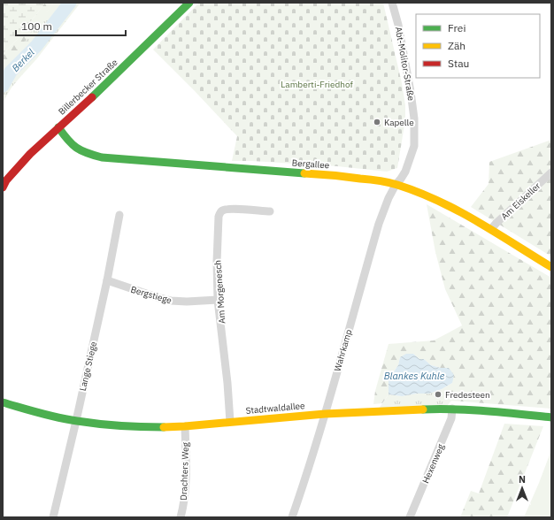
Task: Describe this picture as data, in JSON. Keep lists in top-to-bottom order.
{
  "streets": {
    "street": [
      "Abt-Molitor-Straße",
      "Billerbecker Straße",
      "Bergallee",
      "Am Eiskeller",
      "Am Morgenesch",
      "Bergstiege",
      "Wahrkamp",
      "Lange Stiege",
      "Stadtwaldallee",
      "Hexenweg",
      "Drachters Weg"
    ]
  },
  "crossings": [
    ["Abt-Molitor-Straße", "Bergallee"],
    ["Abt-Molitor-Straße", "Wahrkamp"],
    ["Billerbecker Straße", "Bergallee"],
    ["Bergallee", "Am Eiskeller"],
    ["Bergallee", "Wahrkamp"],
    ["Am Morgenesch", "Bergstiege"],
    ["Am Morgenesch", "Stadtwaldallee"],
    ["Bergstiege", "Lange Stiege"],
    ["Wahrkamp", "Stadtwaldallee"],
    ["Lange Stiege", "Stadtwaldallee"],
    ["Stadtwaldallee", "Hexenweg"],
    ["Stadtwaldallee", "Drachters Weg"]
  ],
  "water": ["Berkel", "Blankes Kuhle"],
  "parks": ["Lamberti-Friedhof"],
  "places": ["Kapelle", "Fredesteen"],
  "legend": ["Frei", "Zäh", "Stau"],
  "scale_bar": "100 m",
  "north": "top"
}
